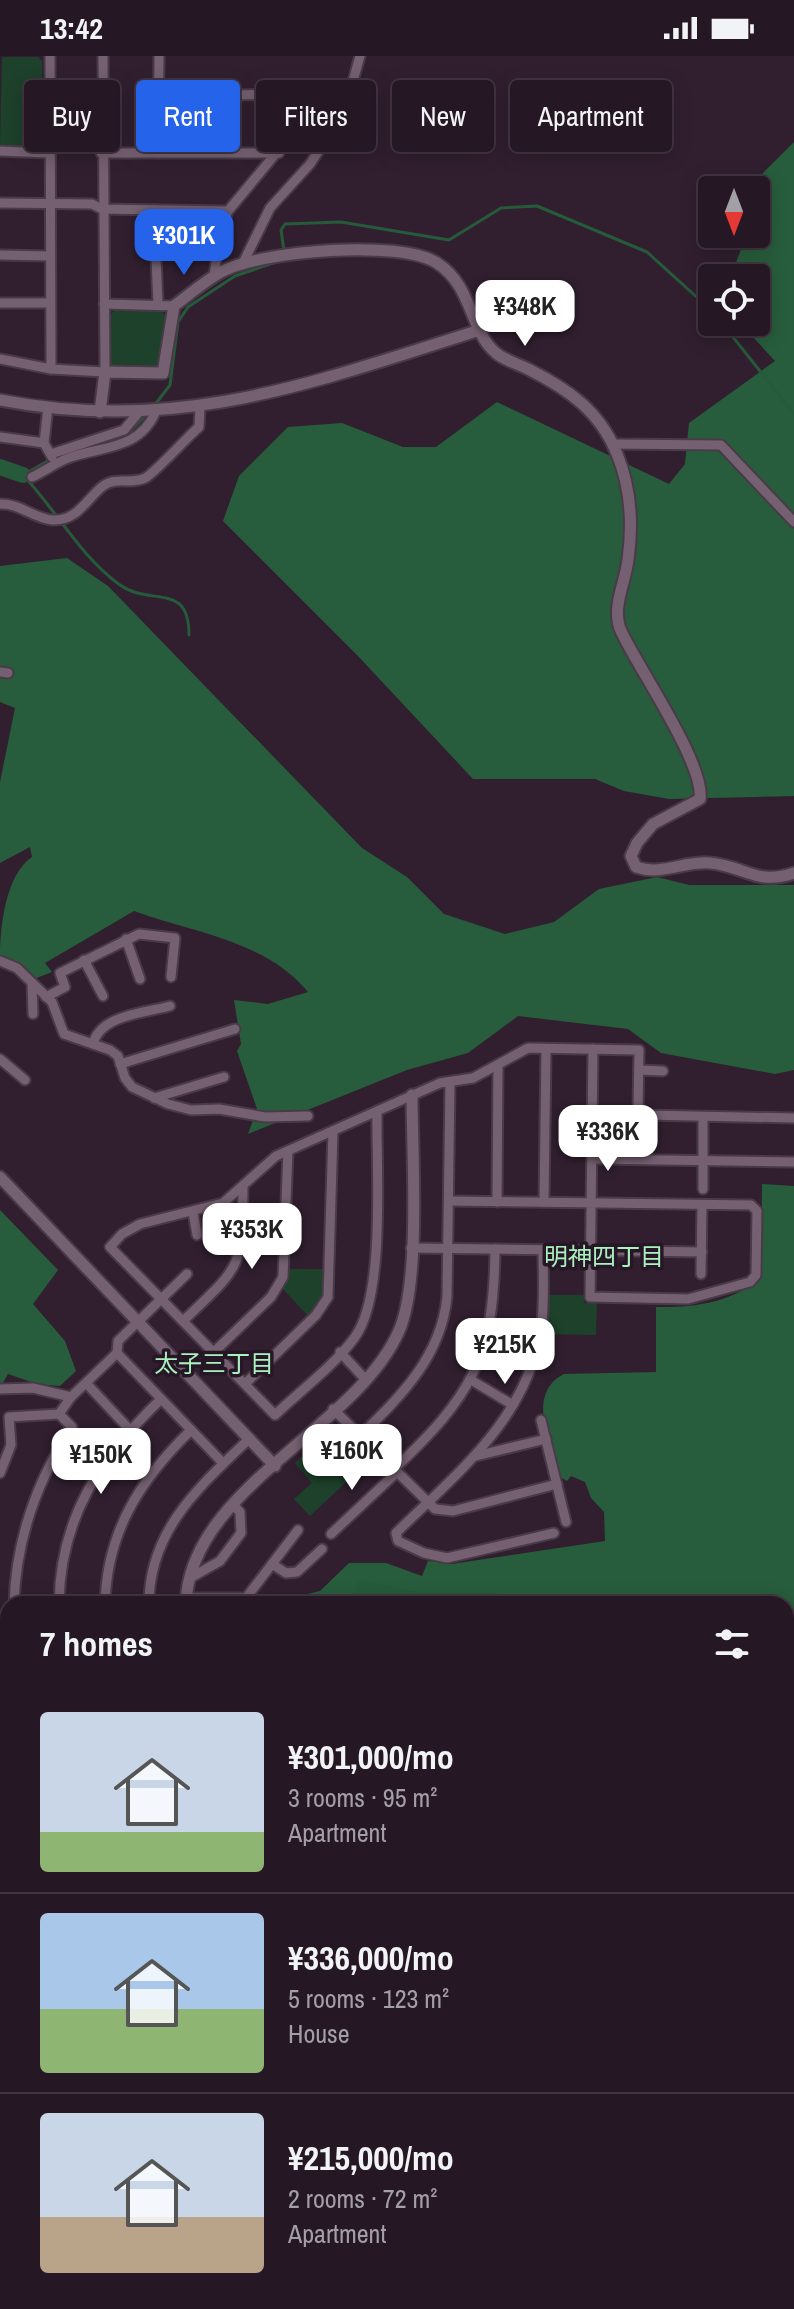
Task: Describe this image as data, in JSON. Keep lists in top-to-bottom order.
{
  "districts": ["明神四丁目", "太子三丁目"],
  "north": "bottom",
  "page": {
    "status": "13:42",
    "chip": [
      "Buy",
      "Rent",
      "Filters",
      "New",
      "Apartment"
    ],
    "price": [
      "¥301K",
      "¥348K",
      "¥336K",
      "¥353K",
      "¥215K",
      "¥160K",
      "¥150K"
    ],
    "heading": "7 homes",
    "list": [
      {
        "name": "¥301,000/mo",
        "note": "3 rooms · 95 m² · Apartment"
      },
      {
        "name": "¥336,000/mo",
        "note": "5 rooms · 123 m² · House"
      },
      {
        "name": "¥215,000/mo",
        "note": "2 rooms · 72 m² · Apartment"
      }
    ]
  }
}
